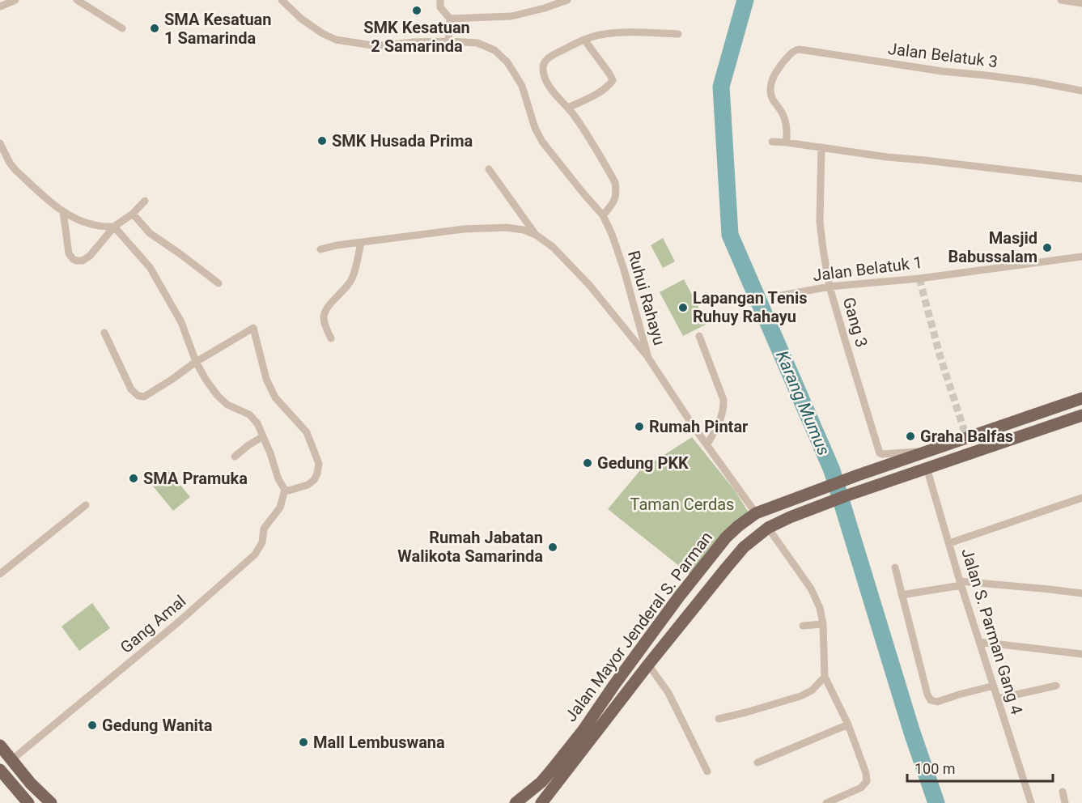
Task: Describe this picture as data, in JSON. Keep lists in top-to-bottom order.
{
  "streets": {
    "main road": ["Jalan Mayor Jenderal S. Parman"],
    "street": [
      "Jalan Belatuk 3",
      "Jalan Belatuk 1",
      "Ruhui Rahayu",
      "Gang 3",
      "Gang Amal",
      "Jalan S. Parman Gang 4"
    ]
  },
  "crossings": [
    ["Jalan Belatuk 1", "Gang 3"],
    ["Ruhui Rahayu", "Jalan Mayor Jenderal S. Parman"],
    ["Gang 3", "Jalan Mayor Jenderal S. Parman"],
    ["Jalan Mayor Jenderal S. Parman", "Jalan S. Parman Gang 4"]
  ],
  "water": ["Karang Mumus"],
  "parks": ["Taman Cerdas"],
  "places": [
    "SMK Kesatuan 2 Samarinda",
    "SMA Kesatuan 1 Samarinda",
    "SMK Husada Prima",
    "Masjid Babussalam",
    "Lapangan Tenis Ruhuy Rahayu",
    "Rumah Pintar",
    "Graha Balfas",
    "Gedung PKK",
    "SMA Pramuka",
    "Rumah Jabatan Walikota Samarinda",
    "Gedung Wanita",
    "Mall Lembuswana"
  ],
  "scale_bar": "100 m"
}
